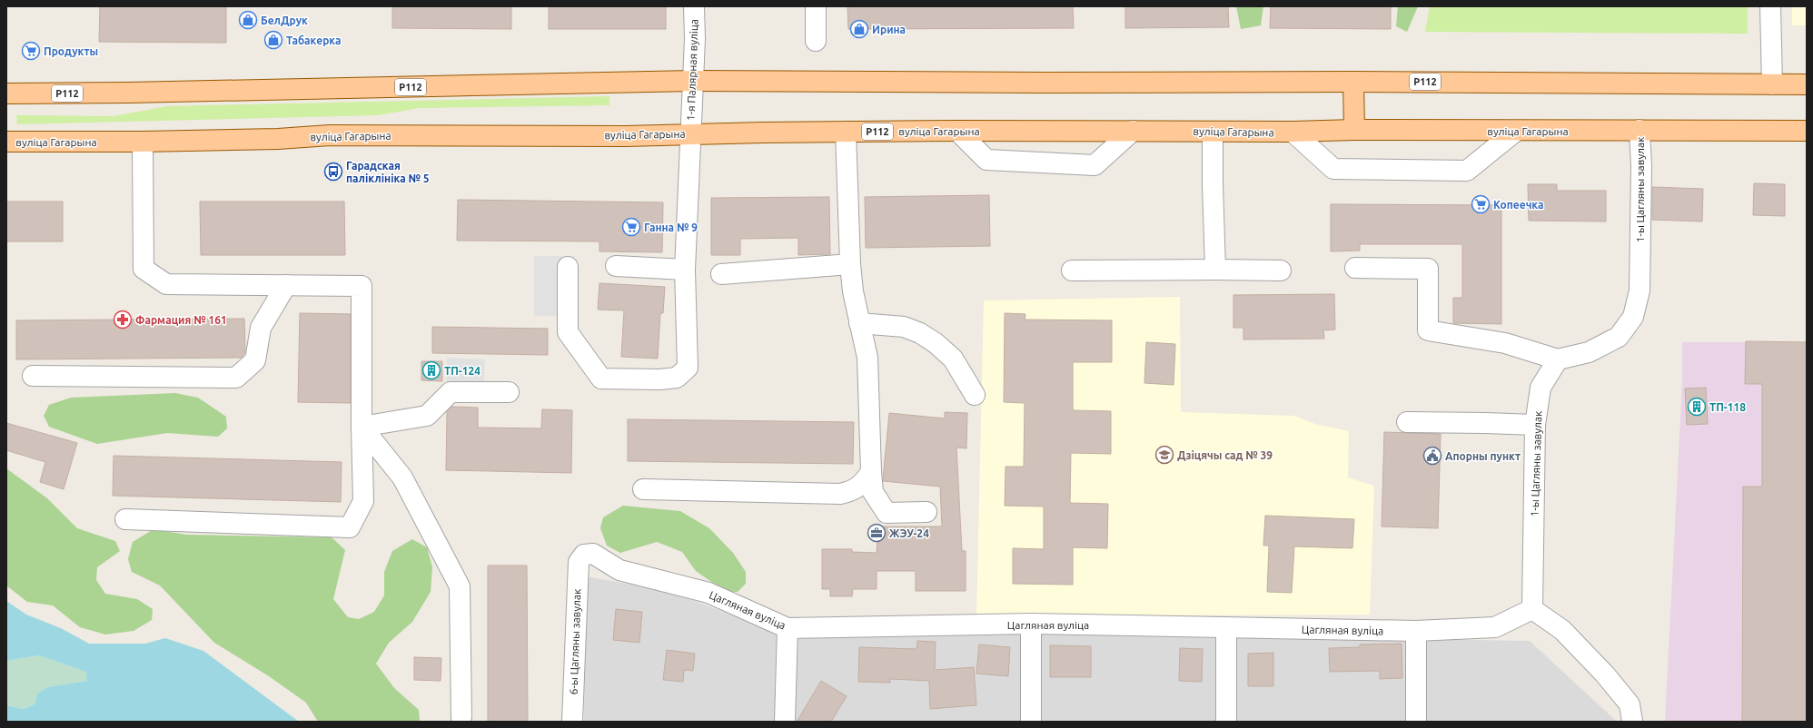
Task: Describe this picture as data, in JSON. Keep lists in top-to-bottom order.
{
  "streets": {
    "main road": ["Р112", "вуліца Гагарына"],
    "street": [
      "1-я Палярная вуліца",
      "1-ы Цагляны завулак",
      "Цагляная вуліца",
      "6-ы Цагляны завулак"
    ]
  },
  "crossings": [
    ["1-я Палярная вуліца", "Р112"],
    ["1-я Палярная вуліца", "вуліца Гагарына"],
    ["вуліца Гагарына", "1-ы Цагляны завулак"],
    ["1-ы Цагляны завулак", "Цагляная вуліца"],
    ["Цагляная вуліца", "6-ы Цагляны завулак"]
  ],
  "places": {
    "shop": ["БелДрук", "Ирина", "Табакерка"],
    "supermarket": ["Продукты", "Копеечка", "Ганна № 9"],
    "bus stop": ["Гарадская паліклініка № 5"],
    "pharmacy": ["Фармация № 161"],
    "building": ["ТП-124", "ТП-118"],
    "school or university": ["Дзіцячы сад № 39"],
    "public building": ["Апорны пункт"],
    "office": ["ЖЭУ-24"]
  }
}
